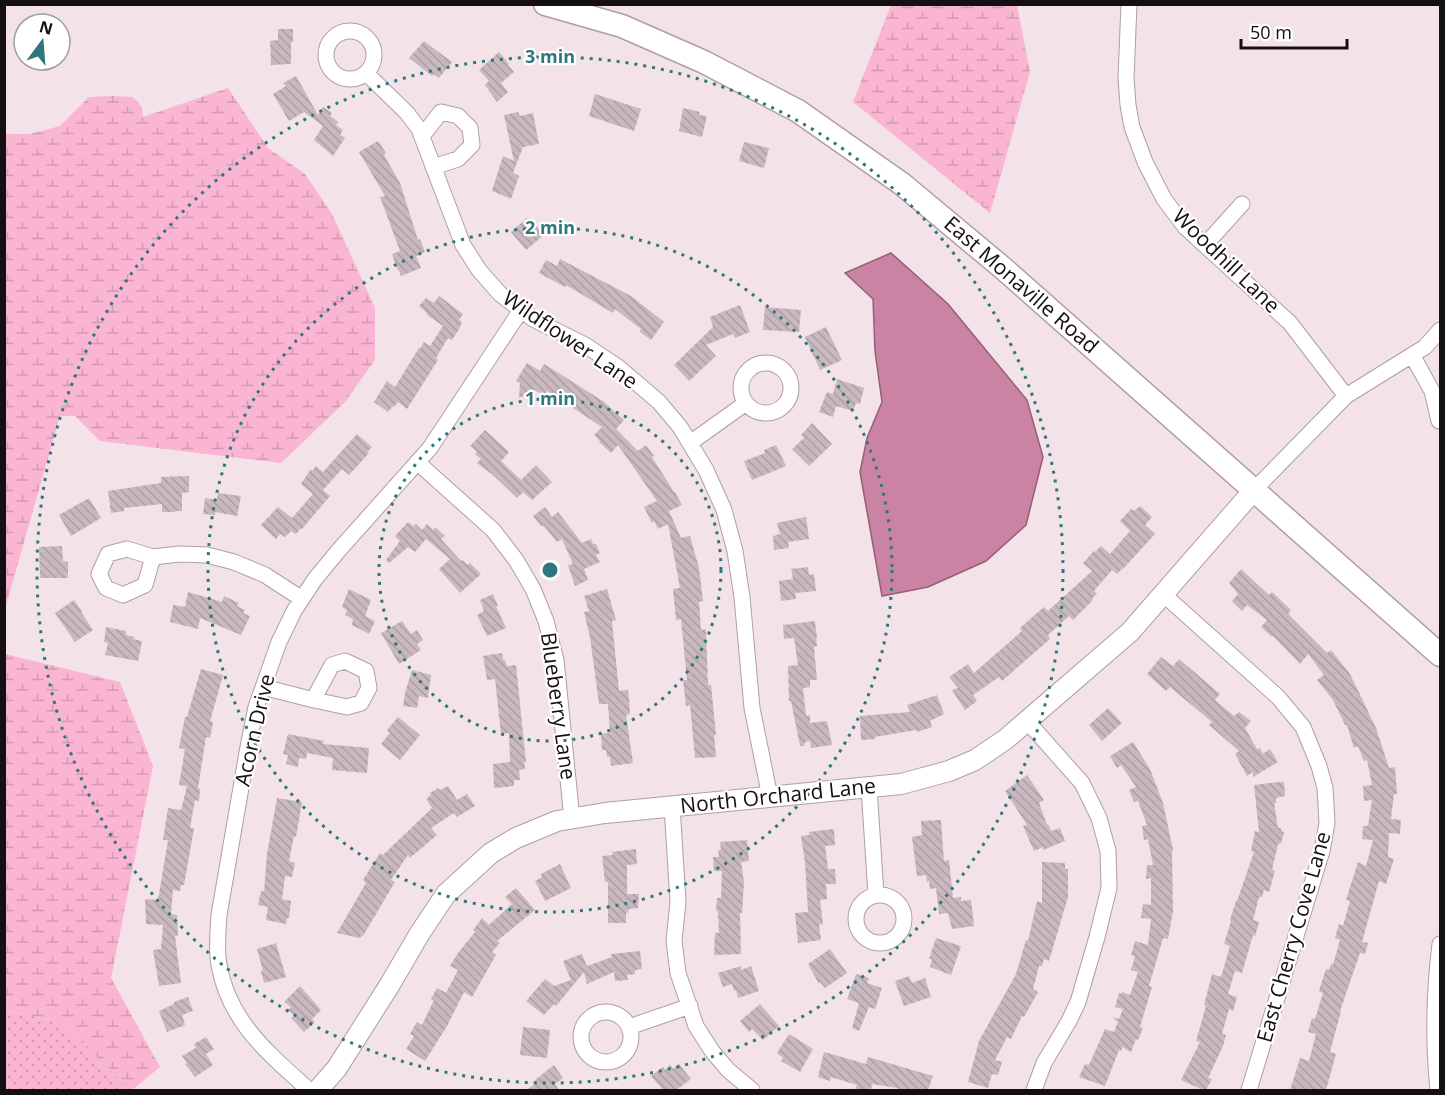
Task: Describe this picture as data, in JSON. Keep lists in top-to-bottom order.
{
  "streets": {
    "main road": ["East Monaville Road"],
    "street": [
      "Woodhill Lane",
      "Wildflower Lane",
      "Blueberry Lane",
      "Acorn Drive",
      "North Orchard Lane",
      "East Cherry Cove Lane"
    ]
  },
  "crossings": [
    ["East Monaville Road", "North Orchard Lane"],
    ["Wildflower Lane", "Acorn Drive"],
    ["Wildflower Lane", "North Orchard Lane"],
    ["Blueberry Lane", "Acorn Drive"],
    ["Blueberry Lane", "North Orchard Lane"],
    ["North Orchard Lane", "East Cherry Cove Lane"]
  ],
  "scale_bar": "50 m",
  "north": "top",
  "rings": ["3 min", "2 min", "1 min"]
}
